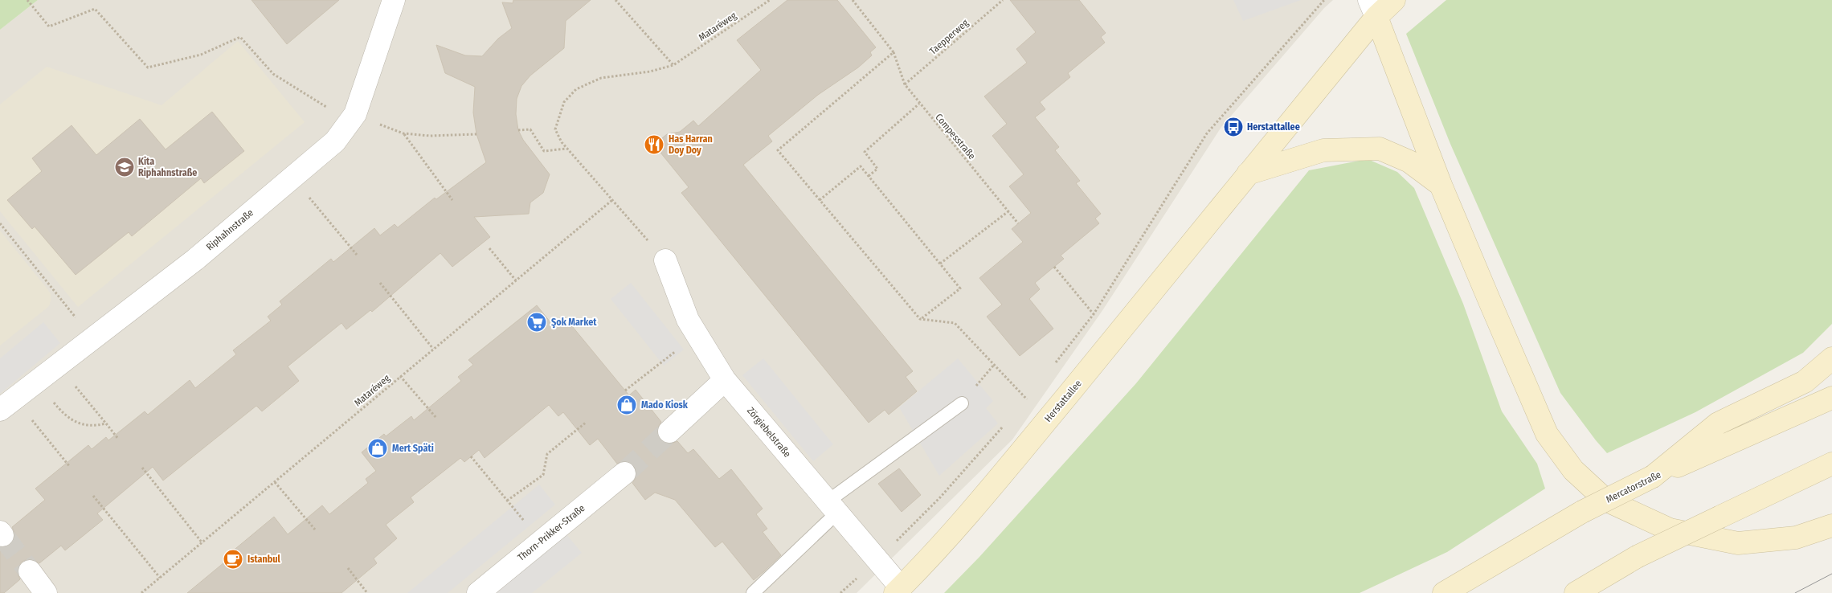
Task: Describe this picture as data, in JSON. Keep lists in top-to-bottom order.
{
  "streets": {
    "main road": ["Herstattallee", "Mercatorstraße"],
    "street": ["Riphahnstraße", "Zörgiebelstraße", "Thorn-Prikker-Straße"],
    "path": ["Mataréweg", "Taepperweg", "Compesstraße"]
  },
  "crossings": [
    ["Taepperweg", "Compesstraße"],
    ["Herstattallee", "Zörgiebelstraße"]
  ],
  "places": {
    "bus stop": ["Herstattallee"],
    "restaurant": ["Has Harran Doy Doy"],
    "school or university": ["Kita Riphahnstraße"],
    "supermarket": ["Şok Market"],
    "shop": ["Mado Kiosk", "Mert Späti"],
    "cafe": ["Istanbul"]
  }
}
